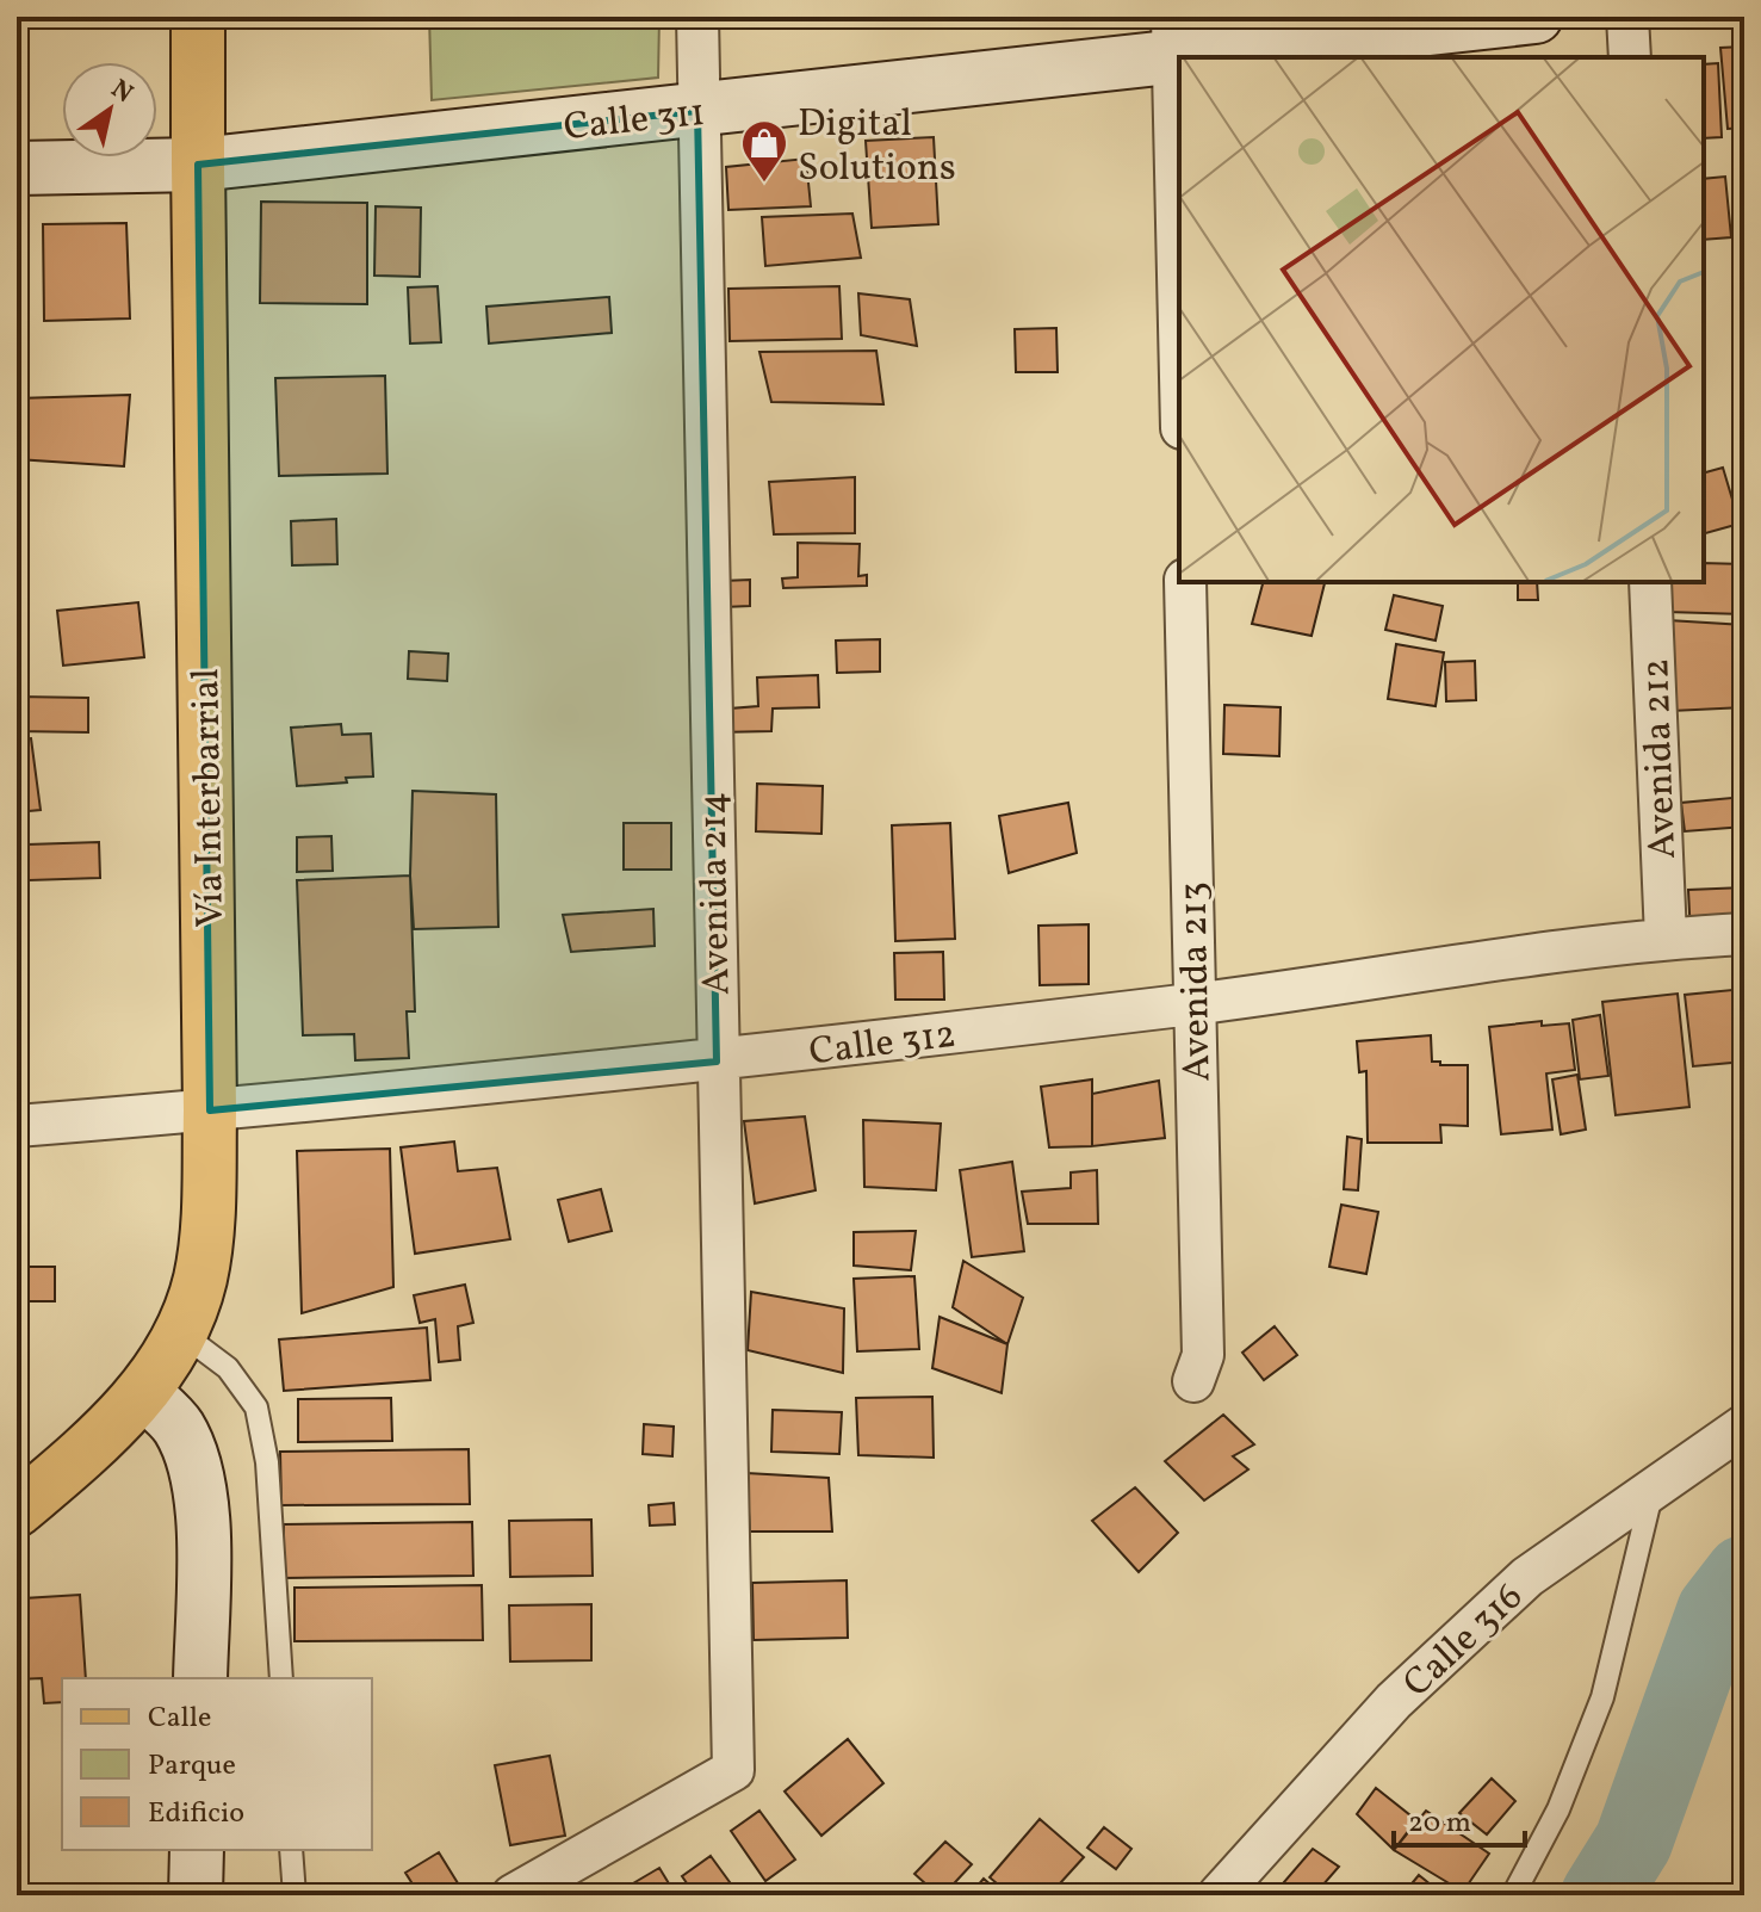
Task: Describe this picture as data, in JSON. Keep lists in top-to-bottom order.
{
  "streets": {
    "main road": ["Vía Interbarrial"],
    "street": [
      "Calle 311",
      "Avenida 212",
      "Avenida 214",
      "Avenida 213",
      "Calle 312",
      "Calle 316"
    ]
  },
  "crossings": [
    ["Calle 311", "Vía Interbarrial"],
    ["Calle 311", "Avenida 214"],
    ["Avenida 212", "Calle 312"],
    ["Vía Interbarrial", "Calle 312"],
    ["Avenida 214", "Calle 312"],
    ["Avenida 213", "Calle 312"]
  ],
  "places": {
    "shop": ["Digital Solutions"]
  },
  "legend": ["Calle", "Parque", "Edificio"],
  "scale_bar": "20 m",
  "north": "top right"
}
